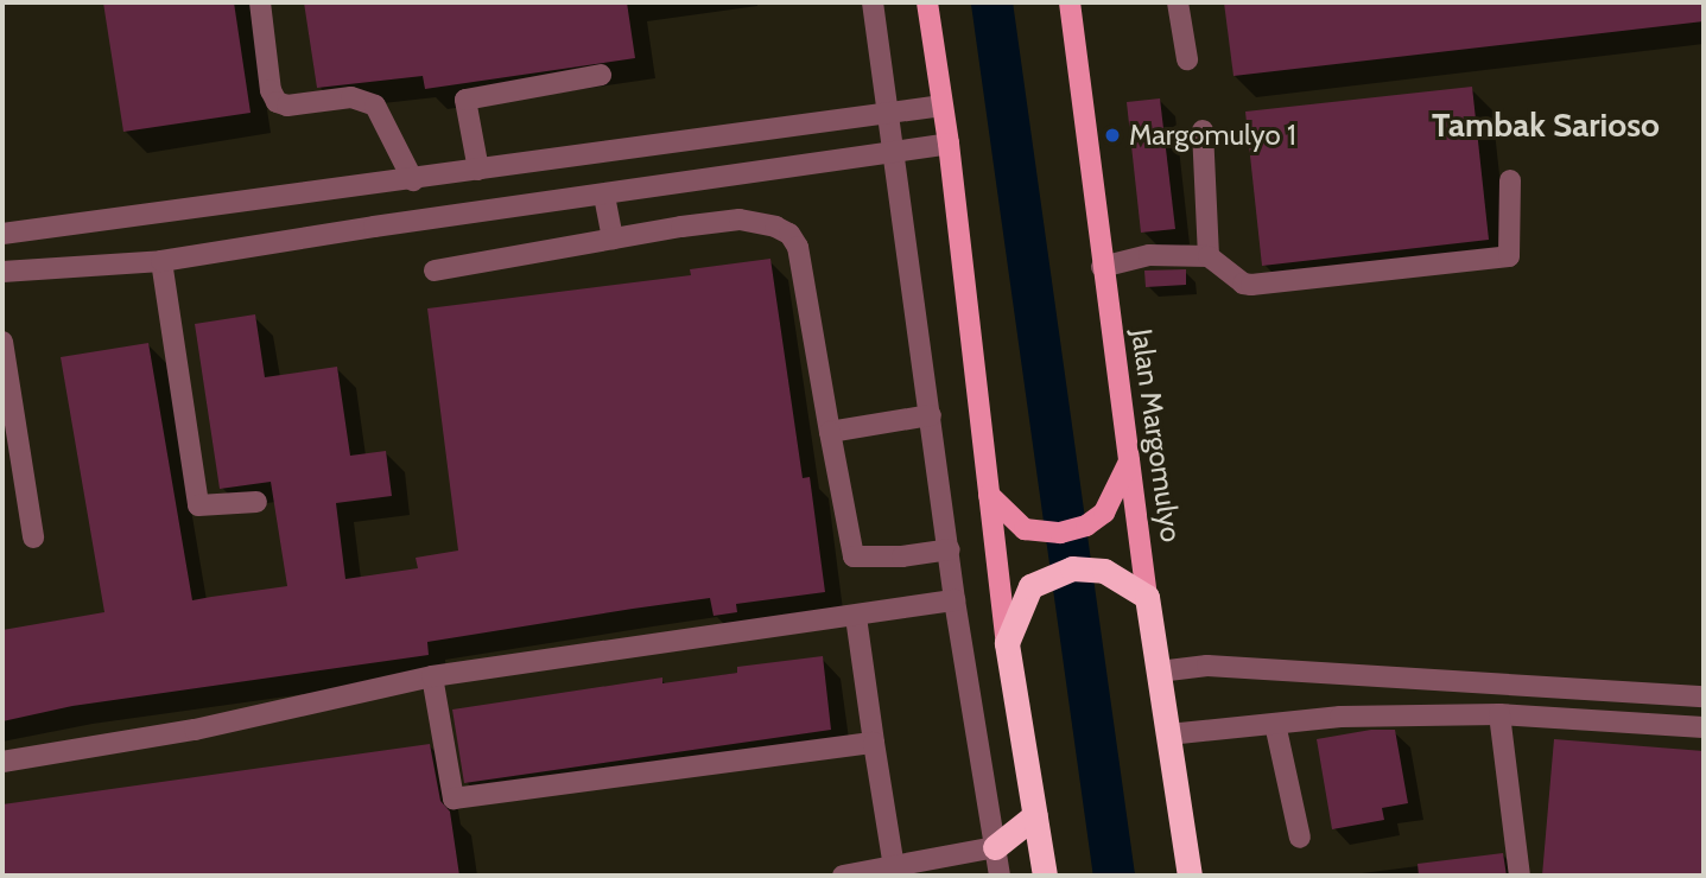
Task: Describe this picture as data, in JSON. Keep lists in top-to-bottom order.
{
  "streets": {
    "highway": ["Jalan Margomulyo"]
  },
  "districts": ["Tambak Sarioso"],
  "places": ["Margomulyo 1"]
}
